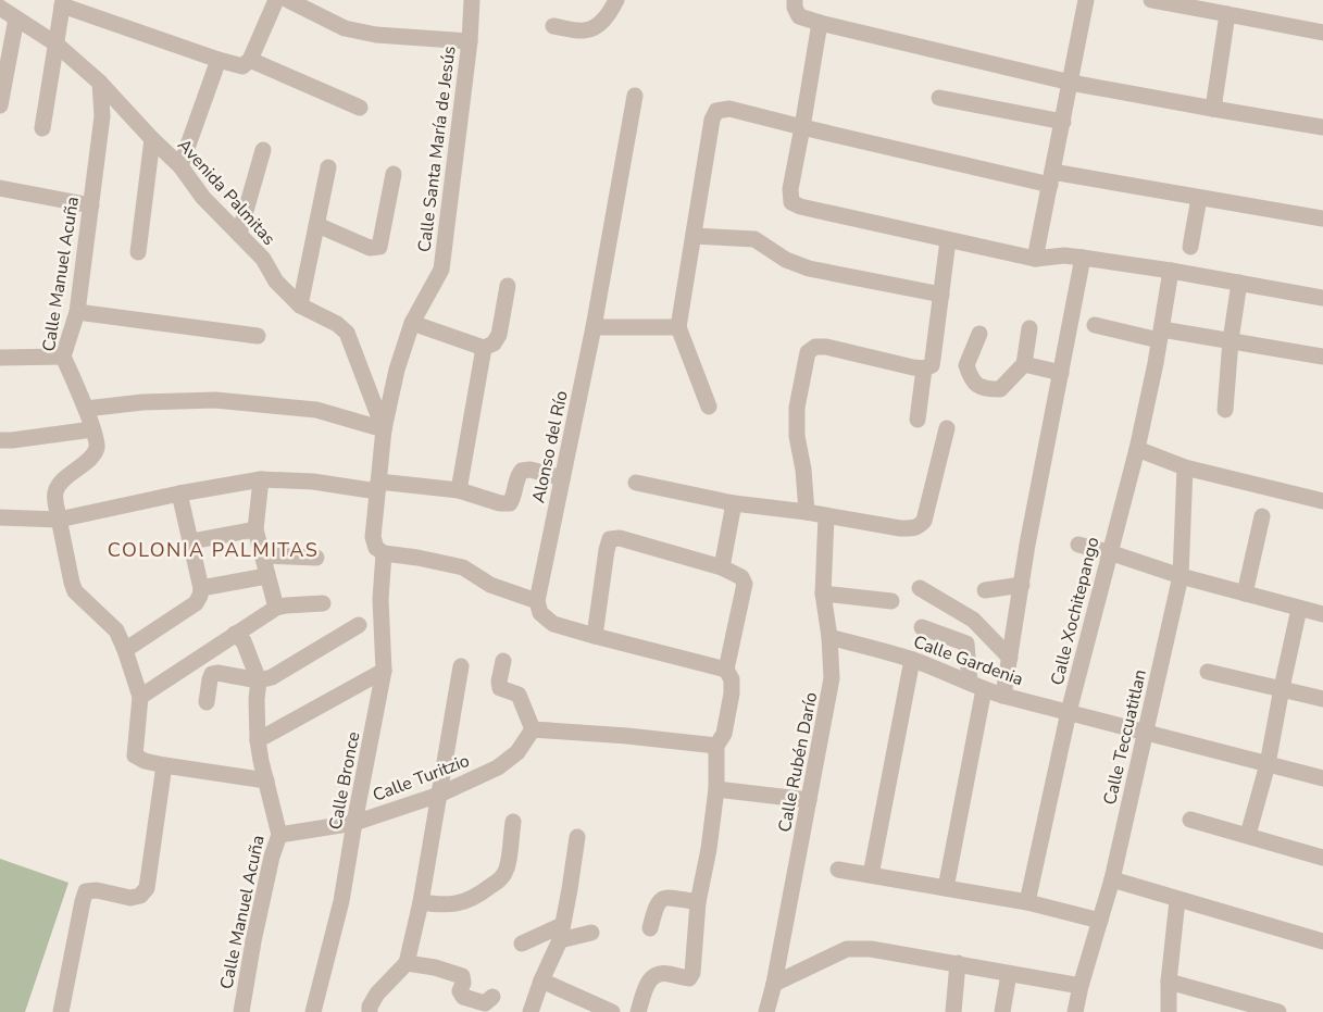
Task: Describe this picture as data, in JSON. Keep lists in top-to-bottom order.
{
  "streets": {
    "street": [
      "Calle Santa María de Jesús",
      "Avenida Palmitas",
      "Calle Manuel Acuña",
      "Alonso del Río",
      "Calle Xochitepango",
      "Calle Gardenia",
      "Calle Teccuatitlan",
      "Calle Rubén Darío",
      "Calle Turitzio",
      "Calle Bronce"
    ]
  },
  "crossings": [
    ["Calle Santa María de Jesús", "Avenida Palmitas"],
    ["Calle Santa María de Jesús", "Calle Bronce"],
    ["Avenida Palmitas", "Calle Manuel Acuña"],
    ["Calle Manuel Acuña", "Calle Turitzio"],
    ["Calle Xochitepango", "Calle Gardenia"],
    ["Calle Gardenia", "Calle Teccuatitlan"],
    ["Calle Gardenia", "Calle Rubén Darío"],
    ["Calle Turitzio", "Calle Bronce"]
  ],
  "districts": ["COLONIA PALMITAS"]
}
